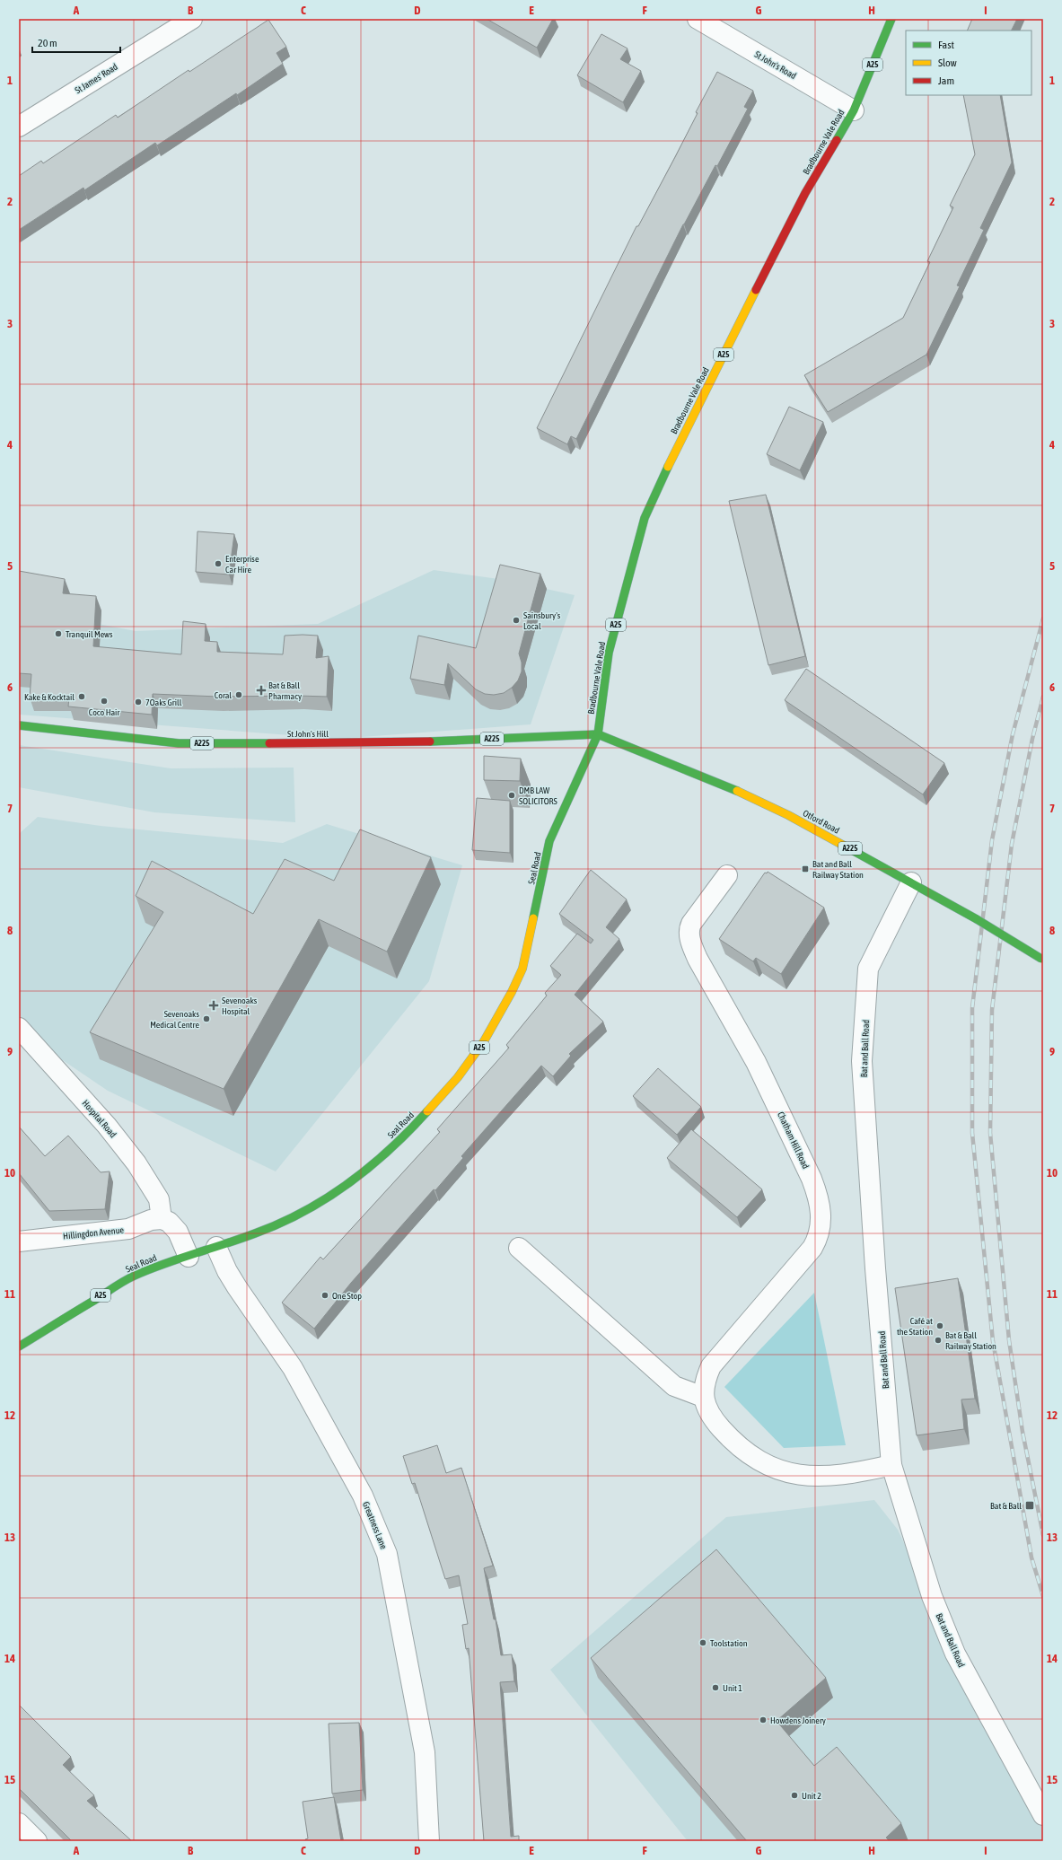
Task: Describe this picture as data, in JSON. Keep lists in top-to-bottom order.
{
  "streets": {
    "main road": [
      "A25",
      "Bradbourne Vale Road",
      "St John's Hill",
      "A225",
      "Otford Road",
      "Seal Road"
    ],
    "street": [
      "St John's Road",
      "St James' Road",
      "Bat and Ball Road",
      "Hospital Road",
      "Chatham Hill Road",
      "Hillingdon Avenue",
      "Greatness Lane"
    ]
  },
  "crossings": [
    ["St John's Road", "Bradbourne Vale Road"],
    ["Bradbourne Vale Road", "St John's Hill"],
    ["Bradbourne Vale Road", "Otford Road"],
    ["Bradbourne Vale Road", "Seal Road"],
    ["St John's Hill", "Otford Road"],
    ["St John's Hill", "Seal Road"],
    ["Otford Road", "Seal Road"],
    ["Otford Road", "Bat and Ball Road"],
    ["Seal Road", "Greatness Lane"],
    ["Bat and Ball Road", "Chatham Hill Road"],
    ["Hospital Road", "Hillingdon Avenue"]
  ],
  "places": {
    "other": [
      "Enterprise Car Hire",
      "Sainsbury's Local",
      "Tranquil Mews",
      "Coral",
      "Kake & Kocktail",
      "Coco Hair",
      "7Oaks Grill",
      "DMB LAW SOLICITORS",
      "Sevenoaks Medical Centre",
      "One Stop",
      "Café at the Station",
      "Bat & Ball Railway Station",
      "Toolstation",
      "Unit 1",
      "Howdens Joinery",
      "Unit 2"
    ],
    "health": ["Bat & Ball Pharmacy", "Sevenoaks Hospital"],
    "transit": ["Bat and Ball Railway Station", "Bat & Ball"]
  },
  "legend": ["Fast", "Slow", "Jam"],
  "scale_bar": "20 m",
  "grid": {
    "columns": [
      "A",
      "B",
      "C",
      "D",
      "E",
      "F",
      "G",
      "H",
      "I"
    ],
    "rows": [
      "1",
      "2",
      "3",
      "4",
      "5",
      "6",
      "7",
      "8",
      "9",
      "10",
      "11",
      "12",
      "13",
      "14",
      "15"
    ]
  }
}
